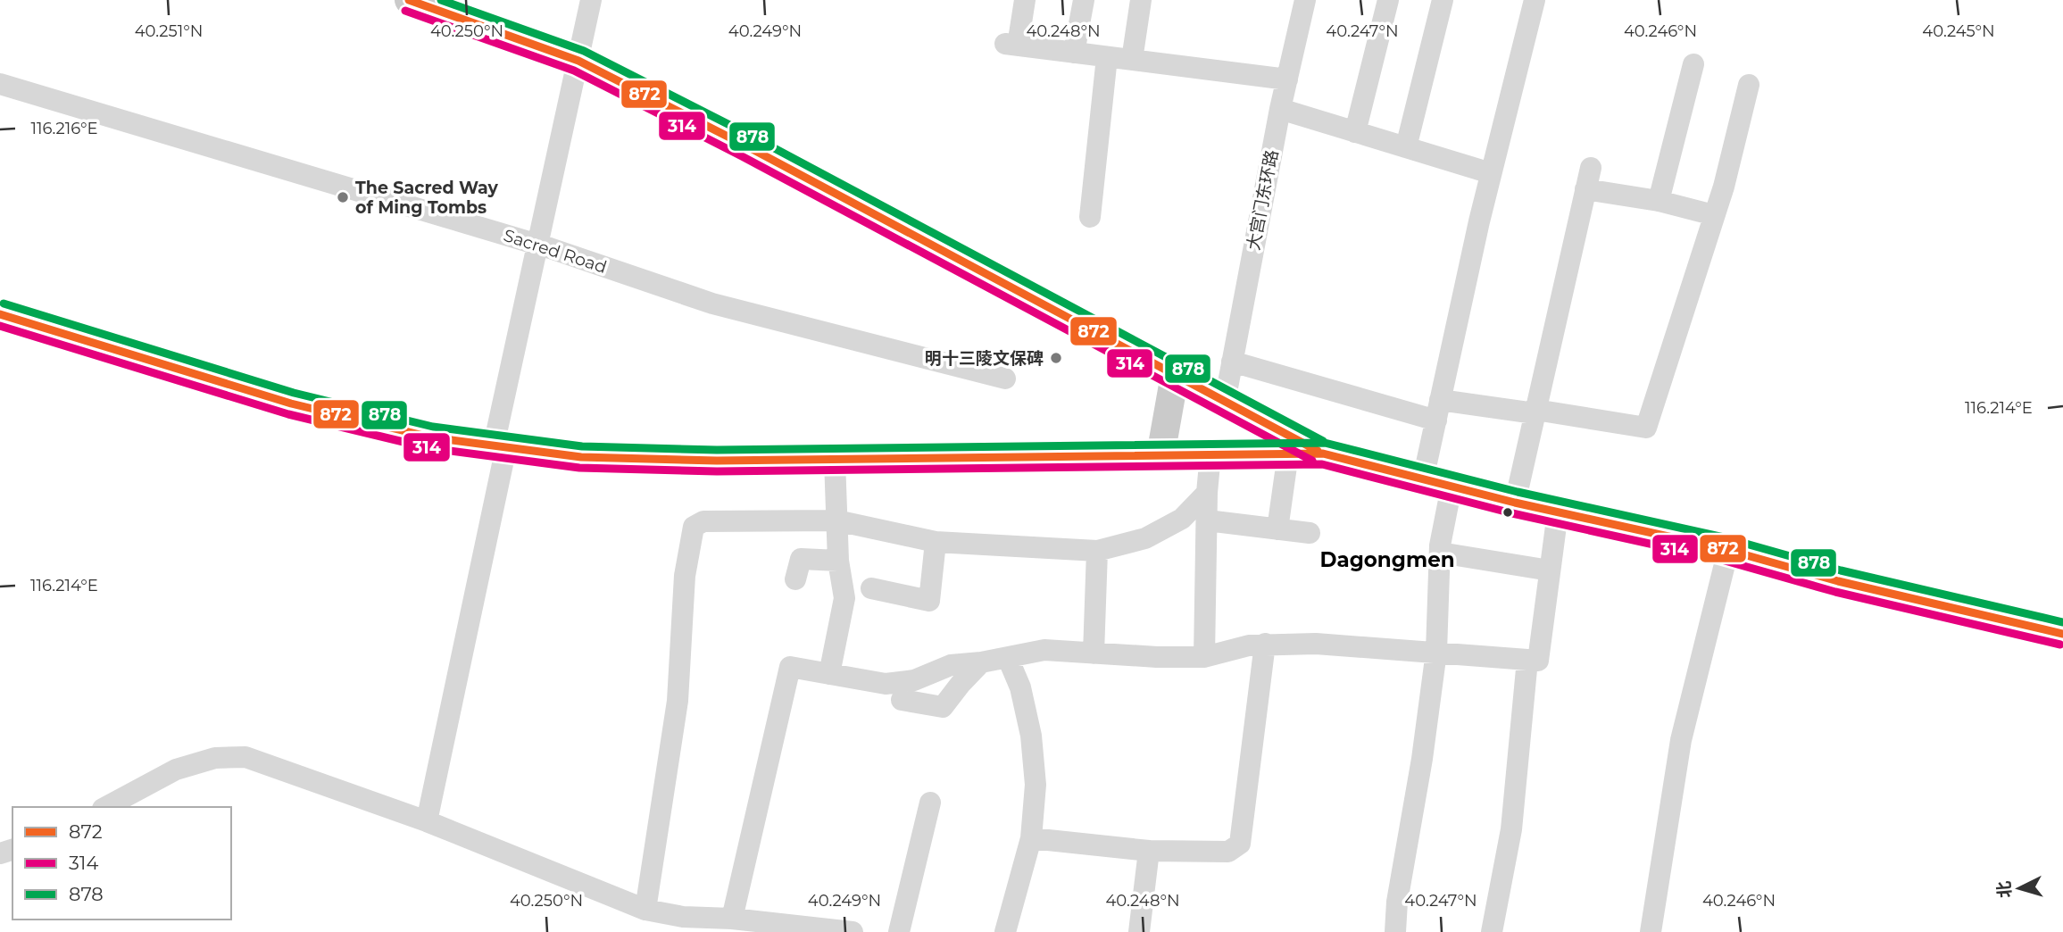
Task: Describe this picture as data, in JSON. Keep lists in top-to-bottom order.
{
  "streets": {
    "street": ["大宫门东环路", "Sacred Road"]
  },
  "districts": ["Dagongmen"],
  "places": ["The Sacred Way of Ming Tombs", "明十三陵文保碑"],
  "lines": ["transit line 872", "transit line 878", "transit line 314"],
  "legend": ["872", "314", "878"],
  "north": "left",
  "coordinates": [
    "40.251°N",
    "40.250°N",
    "40.249°N",
    "40.248°N",
    "40.247°N",
    "40.246°N",
    "40.245°N",
    "116.216°E",
    "116.214°E"
  ]
}
